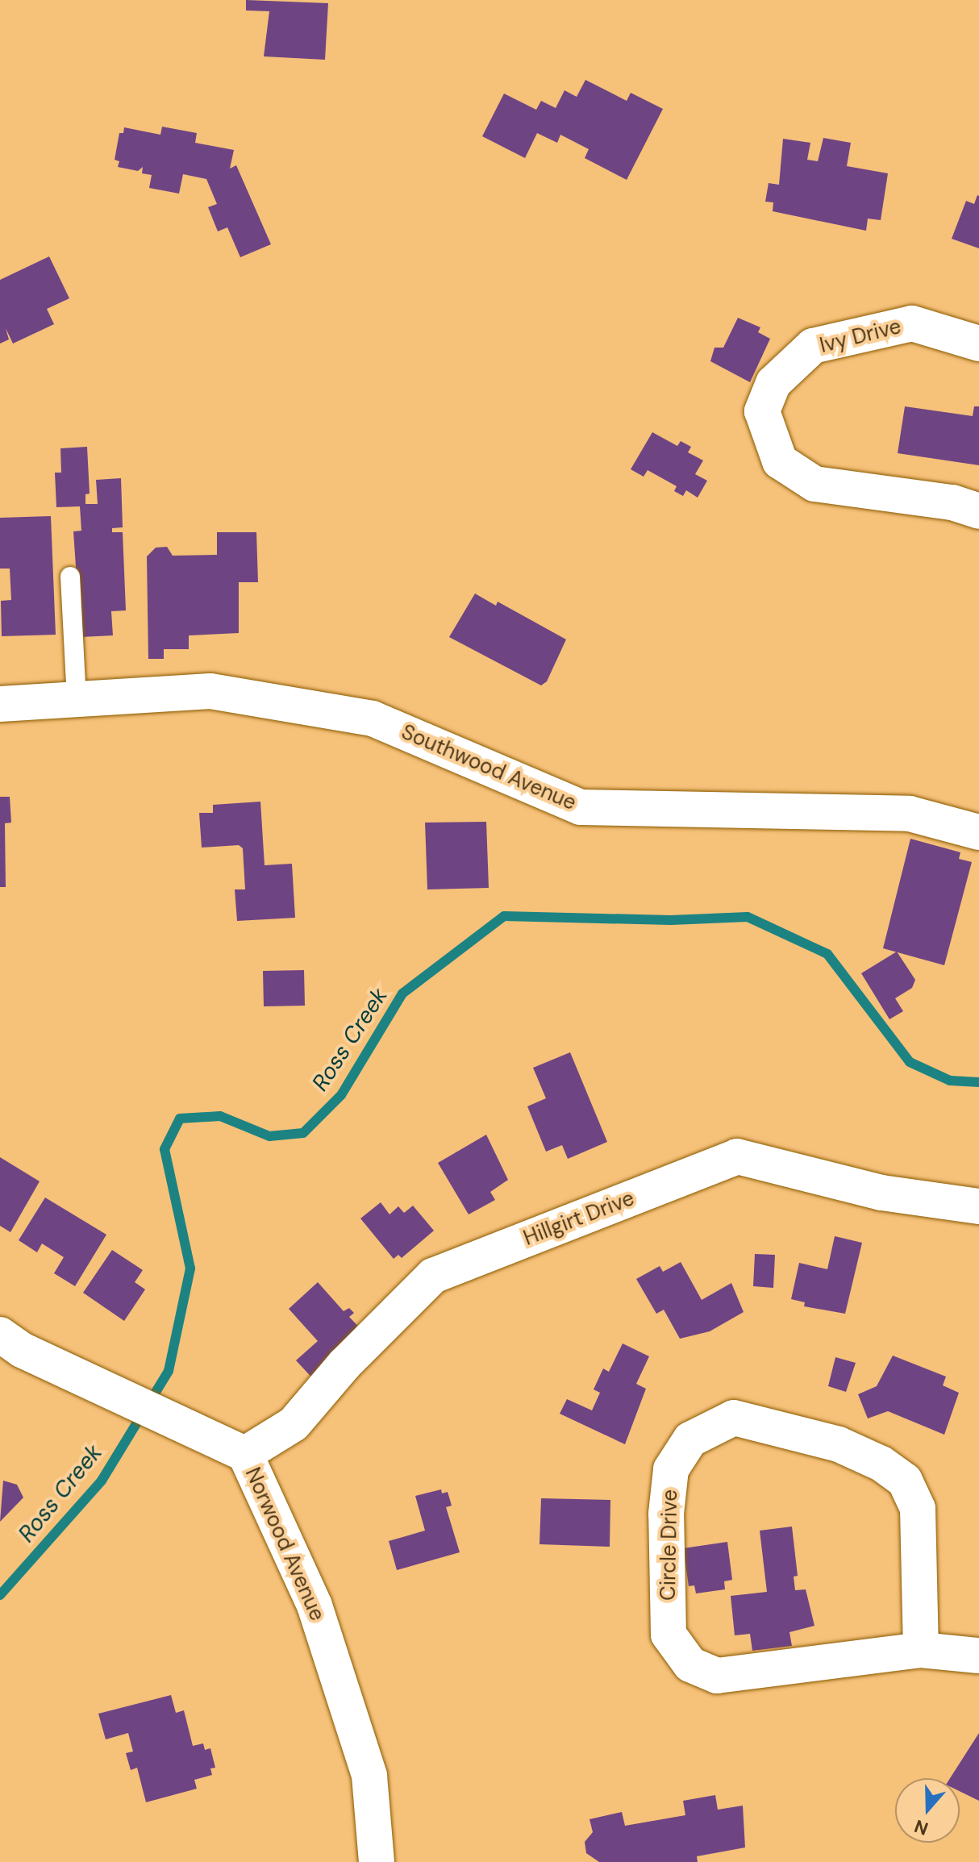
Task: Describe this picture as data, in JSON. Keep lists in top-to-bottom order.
{
  "streets": {
    "street": [
      "Ivy Drive",
      "Southwood Avenue",
      "Hillgirt Drive",
      "Norwood Avenue",
      "Circle Drive"
    ]
  },
  "crossings": [
    ["Hillgirt Drive", "Norwood Avenue"]
  ],
  "water": ["Ross Creek"],
  "north": "bottom"
}
